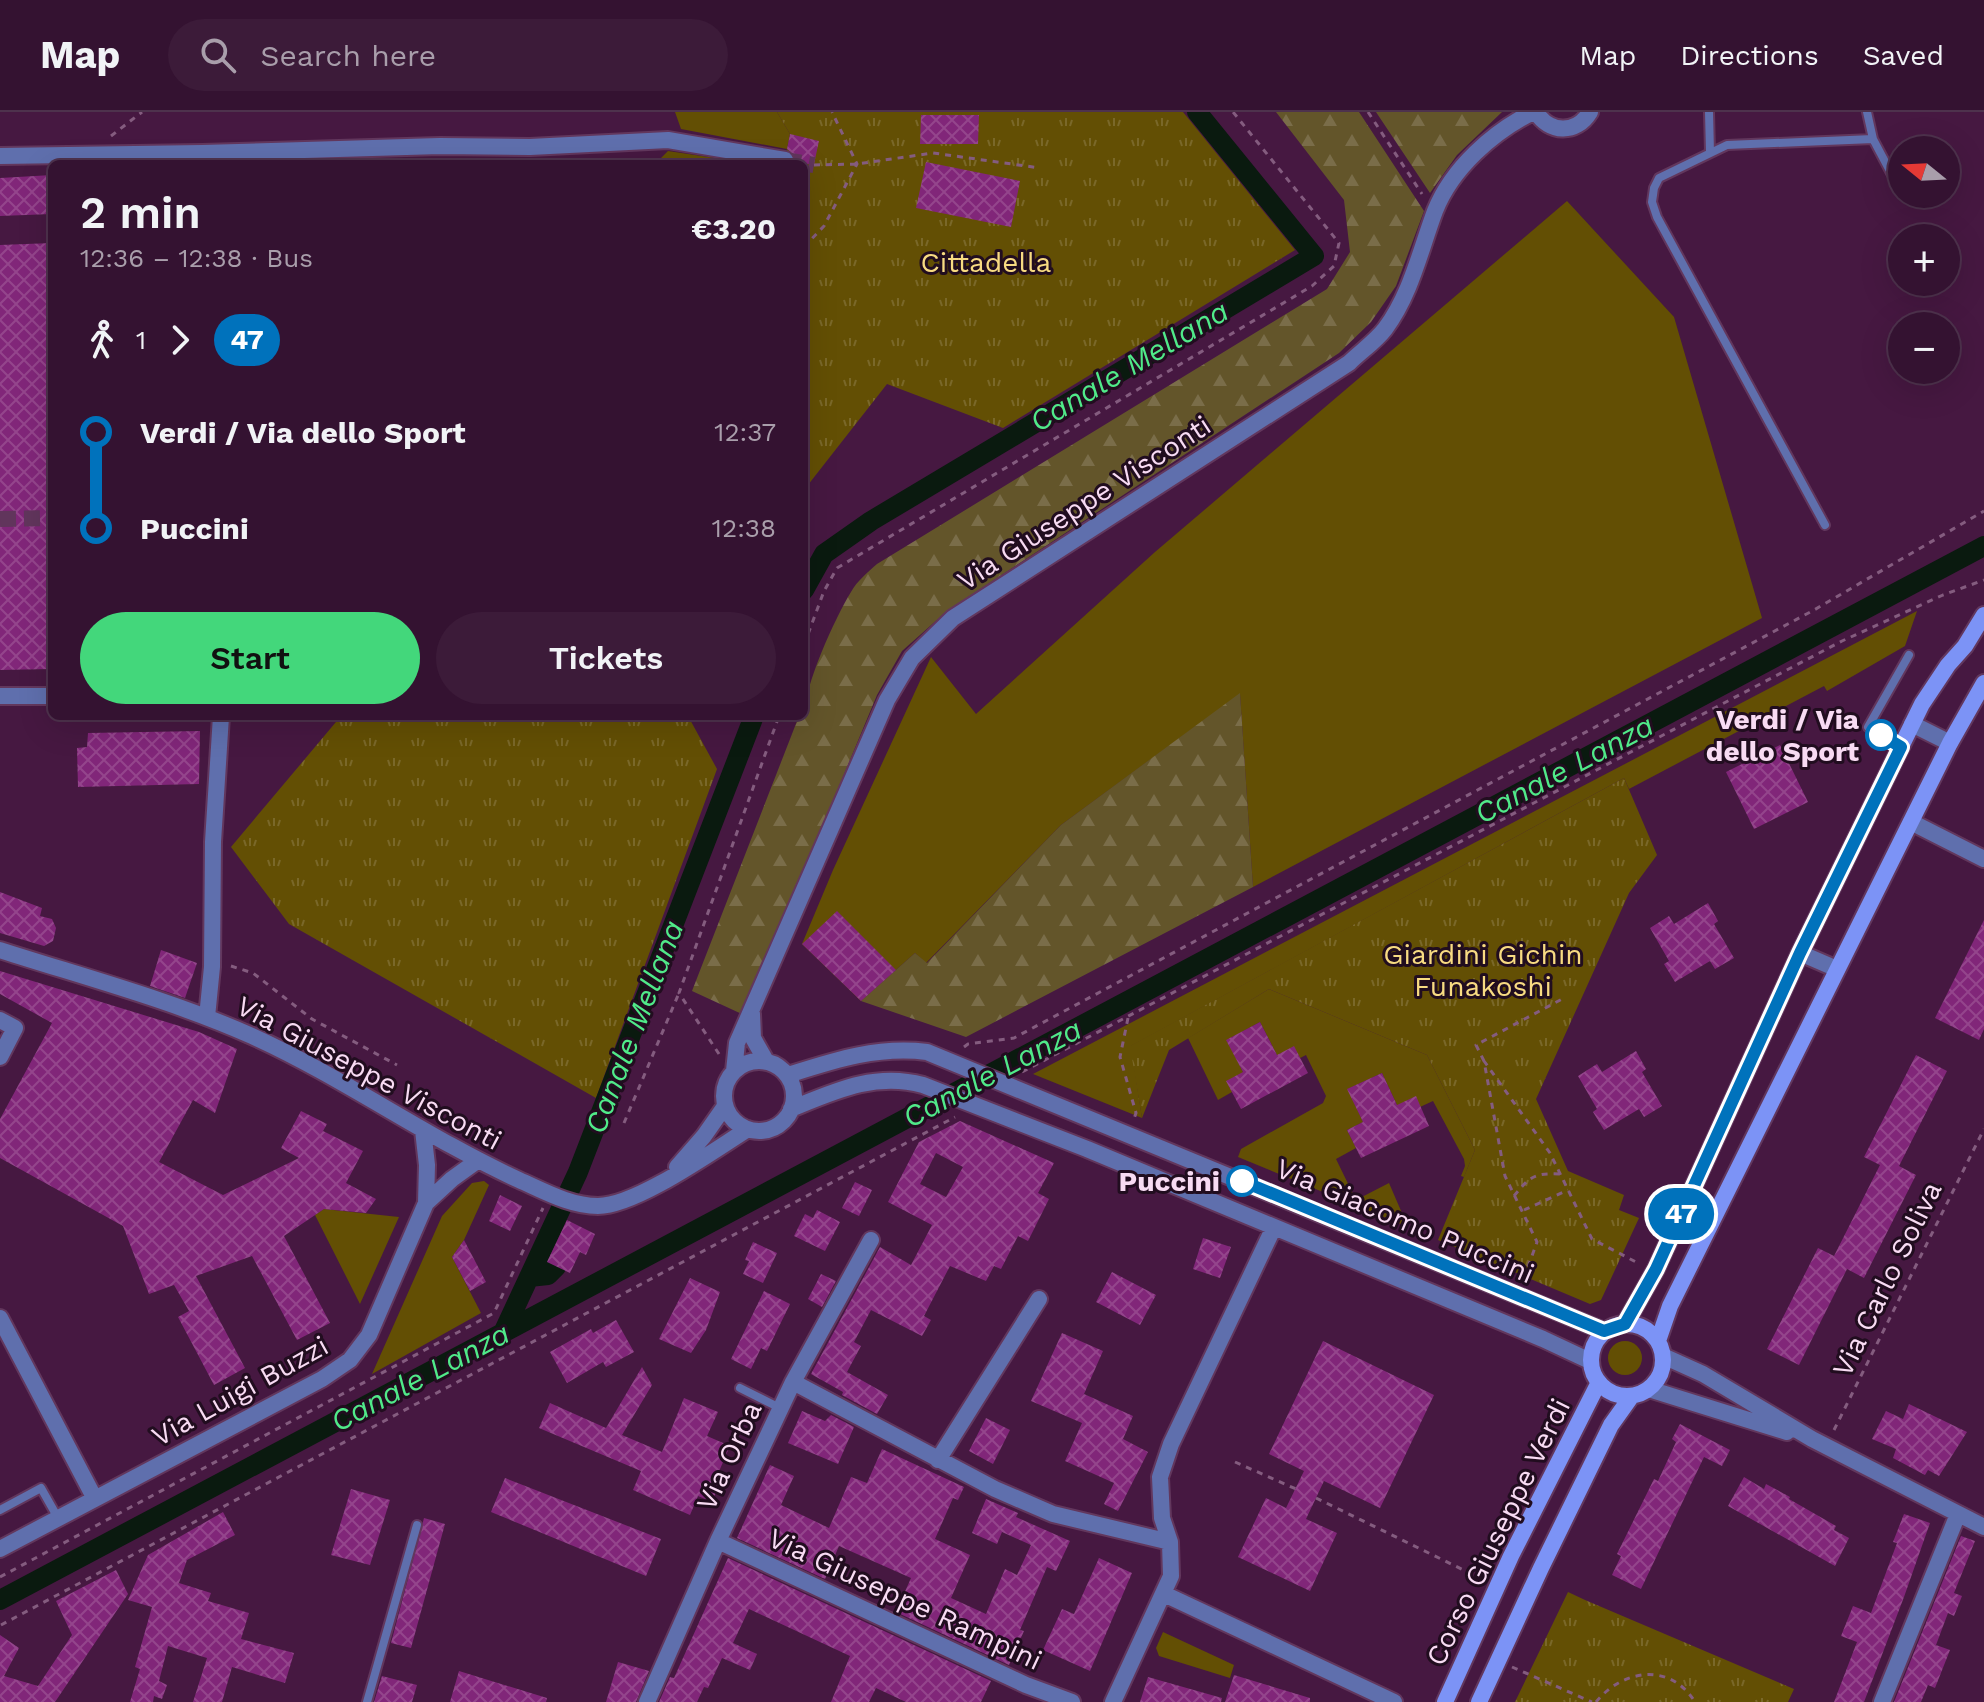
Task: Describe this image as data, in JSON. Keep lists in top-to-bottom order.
{
  "streets": {
    "street": [
      "Via Giuseppe Visconti",
      "Via Giacomo Puccini",
      "Via Luigi Buzzi",
      "Via Orba",
      "Corso Giuseppe Verdi",
      "Via Giuseppe Rampini"
    ],
    "path": ["Via Carlo Soliva"]
  },
  "crossings": [
    ["Via Giuseppe Visconti", "Via Giacomo Puccini"],
    ["Via Giuseppe Visconti", "Via Luigi Buzzi"],
    ["Via Giacomo Puccini", "Corso Giuseppe Verdi"],
    ["Via Orba", "Via Giuseppe Rampini"]
  ],
  "water": ["Canale Mellana", "Canale Lanza"],
  "parks": ["Cittadella", "Giardini Gichin Funakoshi"],
  "places": ["Verdi / Via dello Sport", "Puccini"],
  "lines": ["bus line 47"],
  "north": "left",
  "page": {
    "header": "Map",
    "search": "Search here",
    "nav": ["Map", "Directions", "Saved"],
    "on_map": "47",
    "map_buttons": ["+", "−"],
    "heading": ["2 min", "12:36 – 12:38 · Bus", "€3.20"],
    "legs": ["1", "47"],
    "list": [
      {
        "name": "Verdi / Via dello Sport",
        "value": "12:37"
      },
      {
        "name": "Puccini",
        "value": "12:38"
      }
    ],
    "buttons": ["Start", "Tickets"]
  }
}
